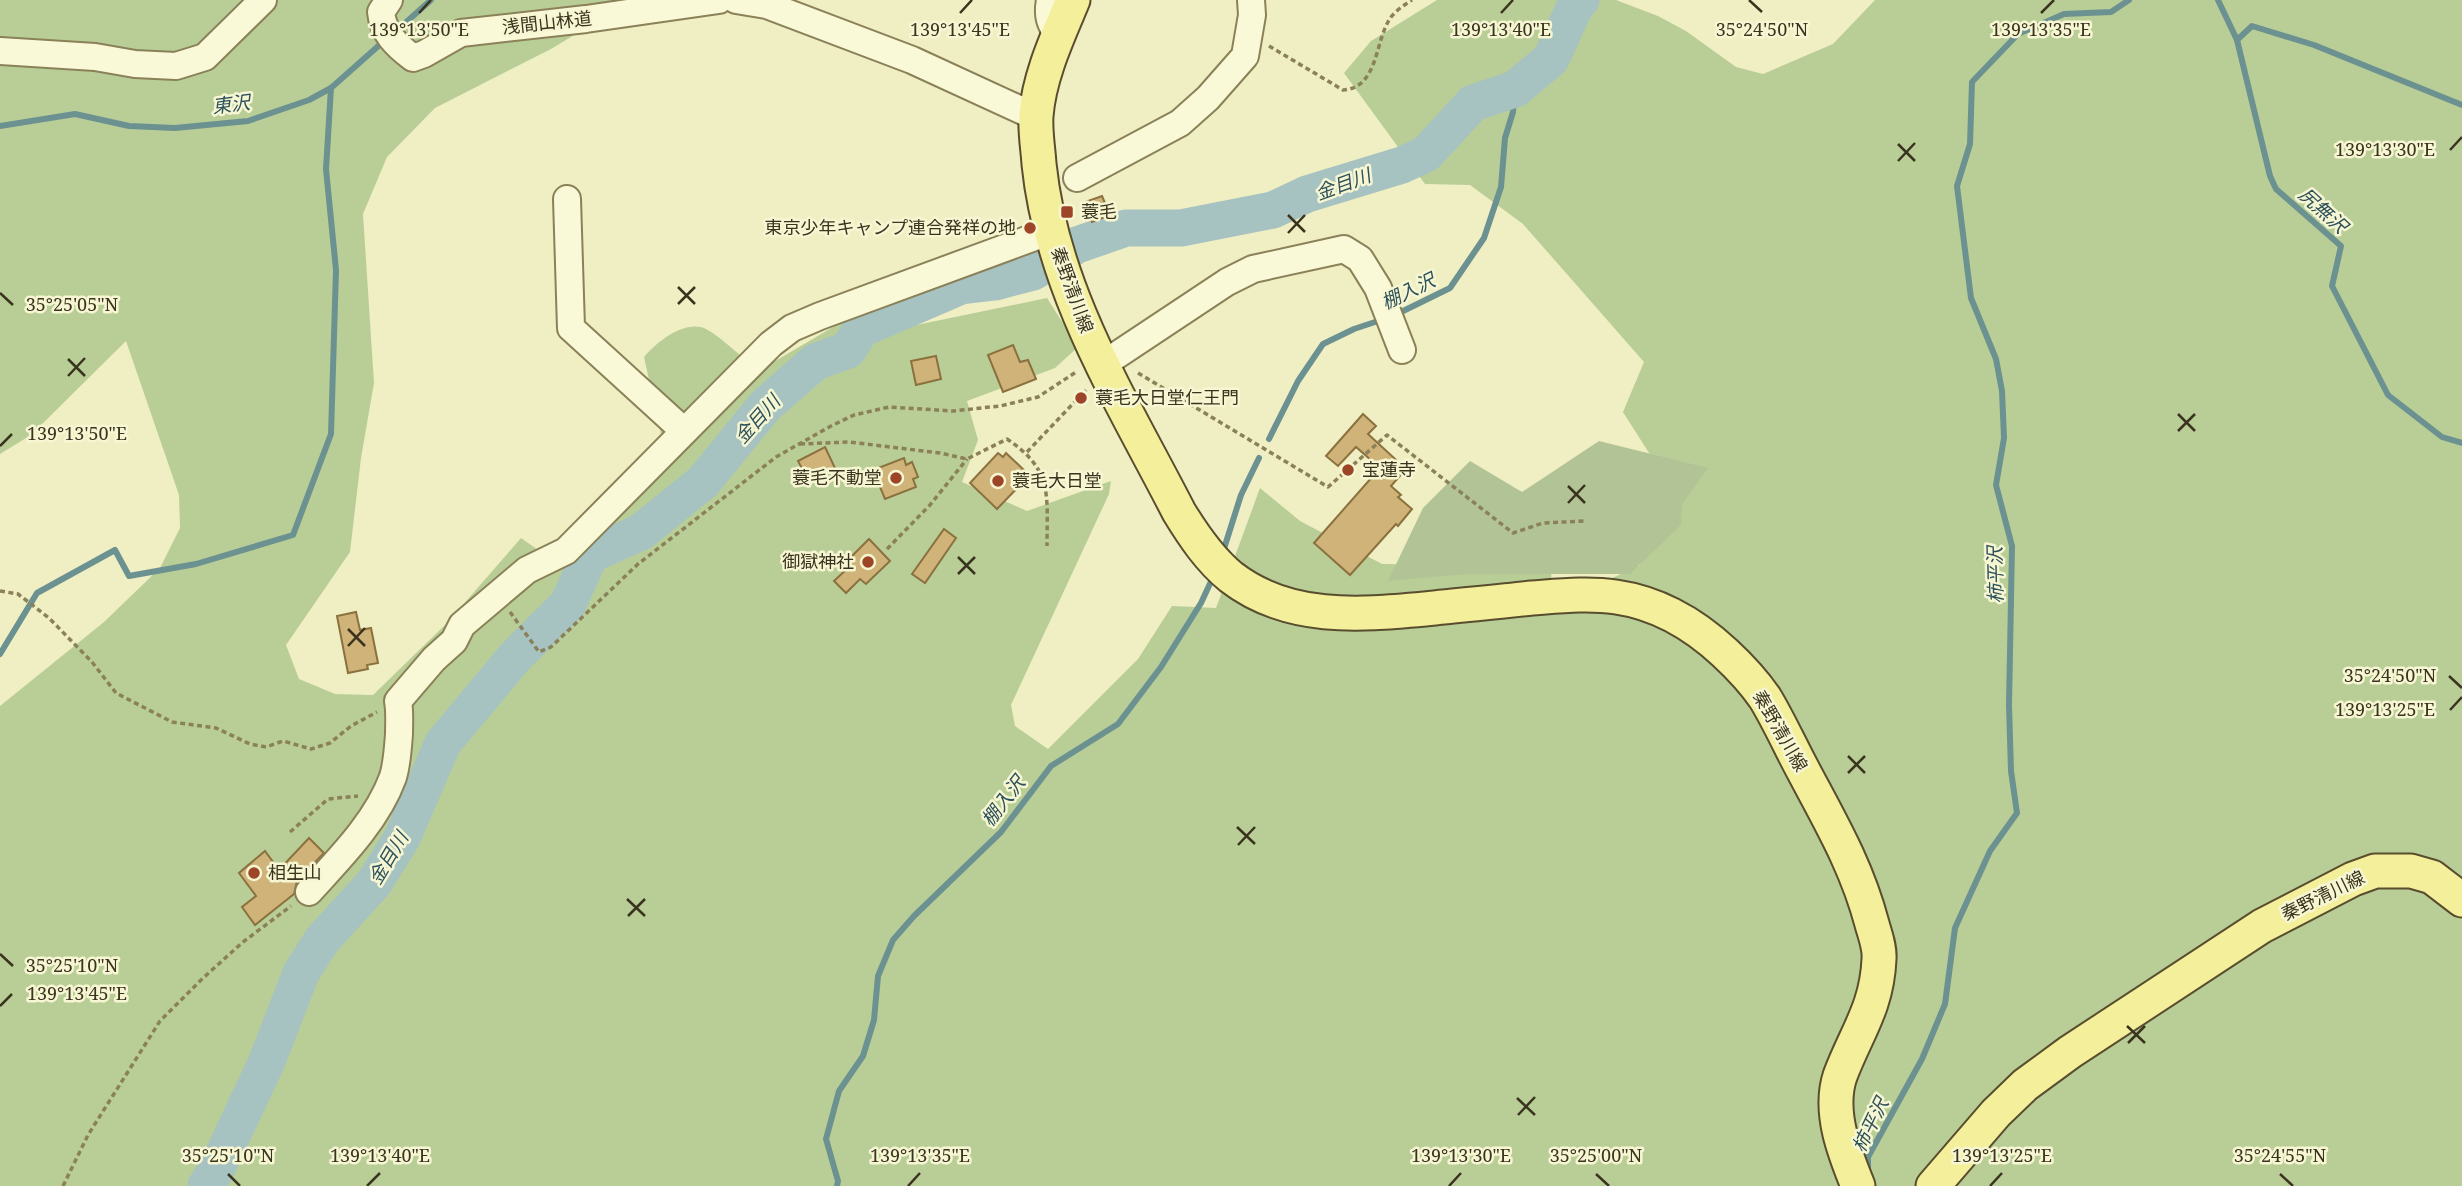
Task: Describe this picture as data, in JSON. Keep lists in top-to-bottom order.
{
  "streets": {
    "main road": ["秦野清川線"],
    "street": ["浅間山林道"]
  },
  "water": [
    "東沢",
    "金目川",
    "尻無沢",
    "棚入沢",
    "柿平沢"
  ],
  "places": {
    "transit": ["蓑毛"],
    "other": [
      "東京少年キャンプ連合発祥の地",
      "蓑毛大日堂仁王門",
      "宝蓮寺",
      "蓑毛不動堂",
      "蓑毛大日堂",
      "御獄神社",
      "相生山"
    ]
  },
  "coordinates": [
    "35°24'50\"N",
    "139°13'40\"E",
    "139°13'50\"E",
    "139°13'45\"E",
    "139°13'35\"E",
    "139°13'30\"E",
    "35°25'05\"N",
    "139°13'25\"E",
    "35°25'10\"N",
    "35°25'00\"N",
    "35°24'55\"N"
  ]
}
